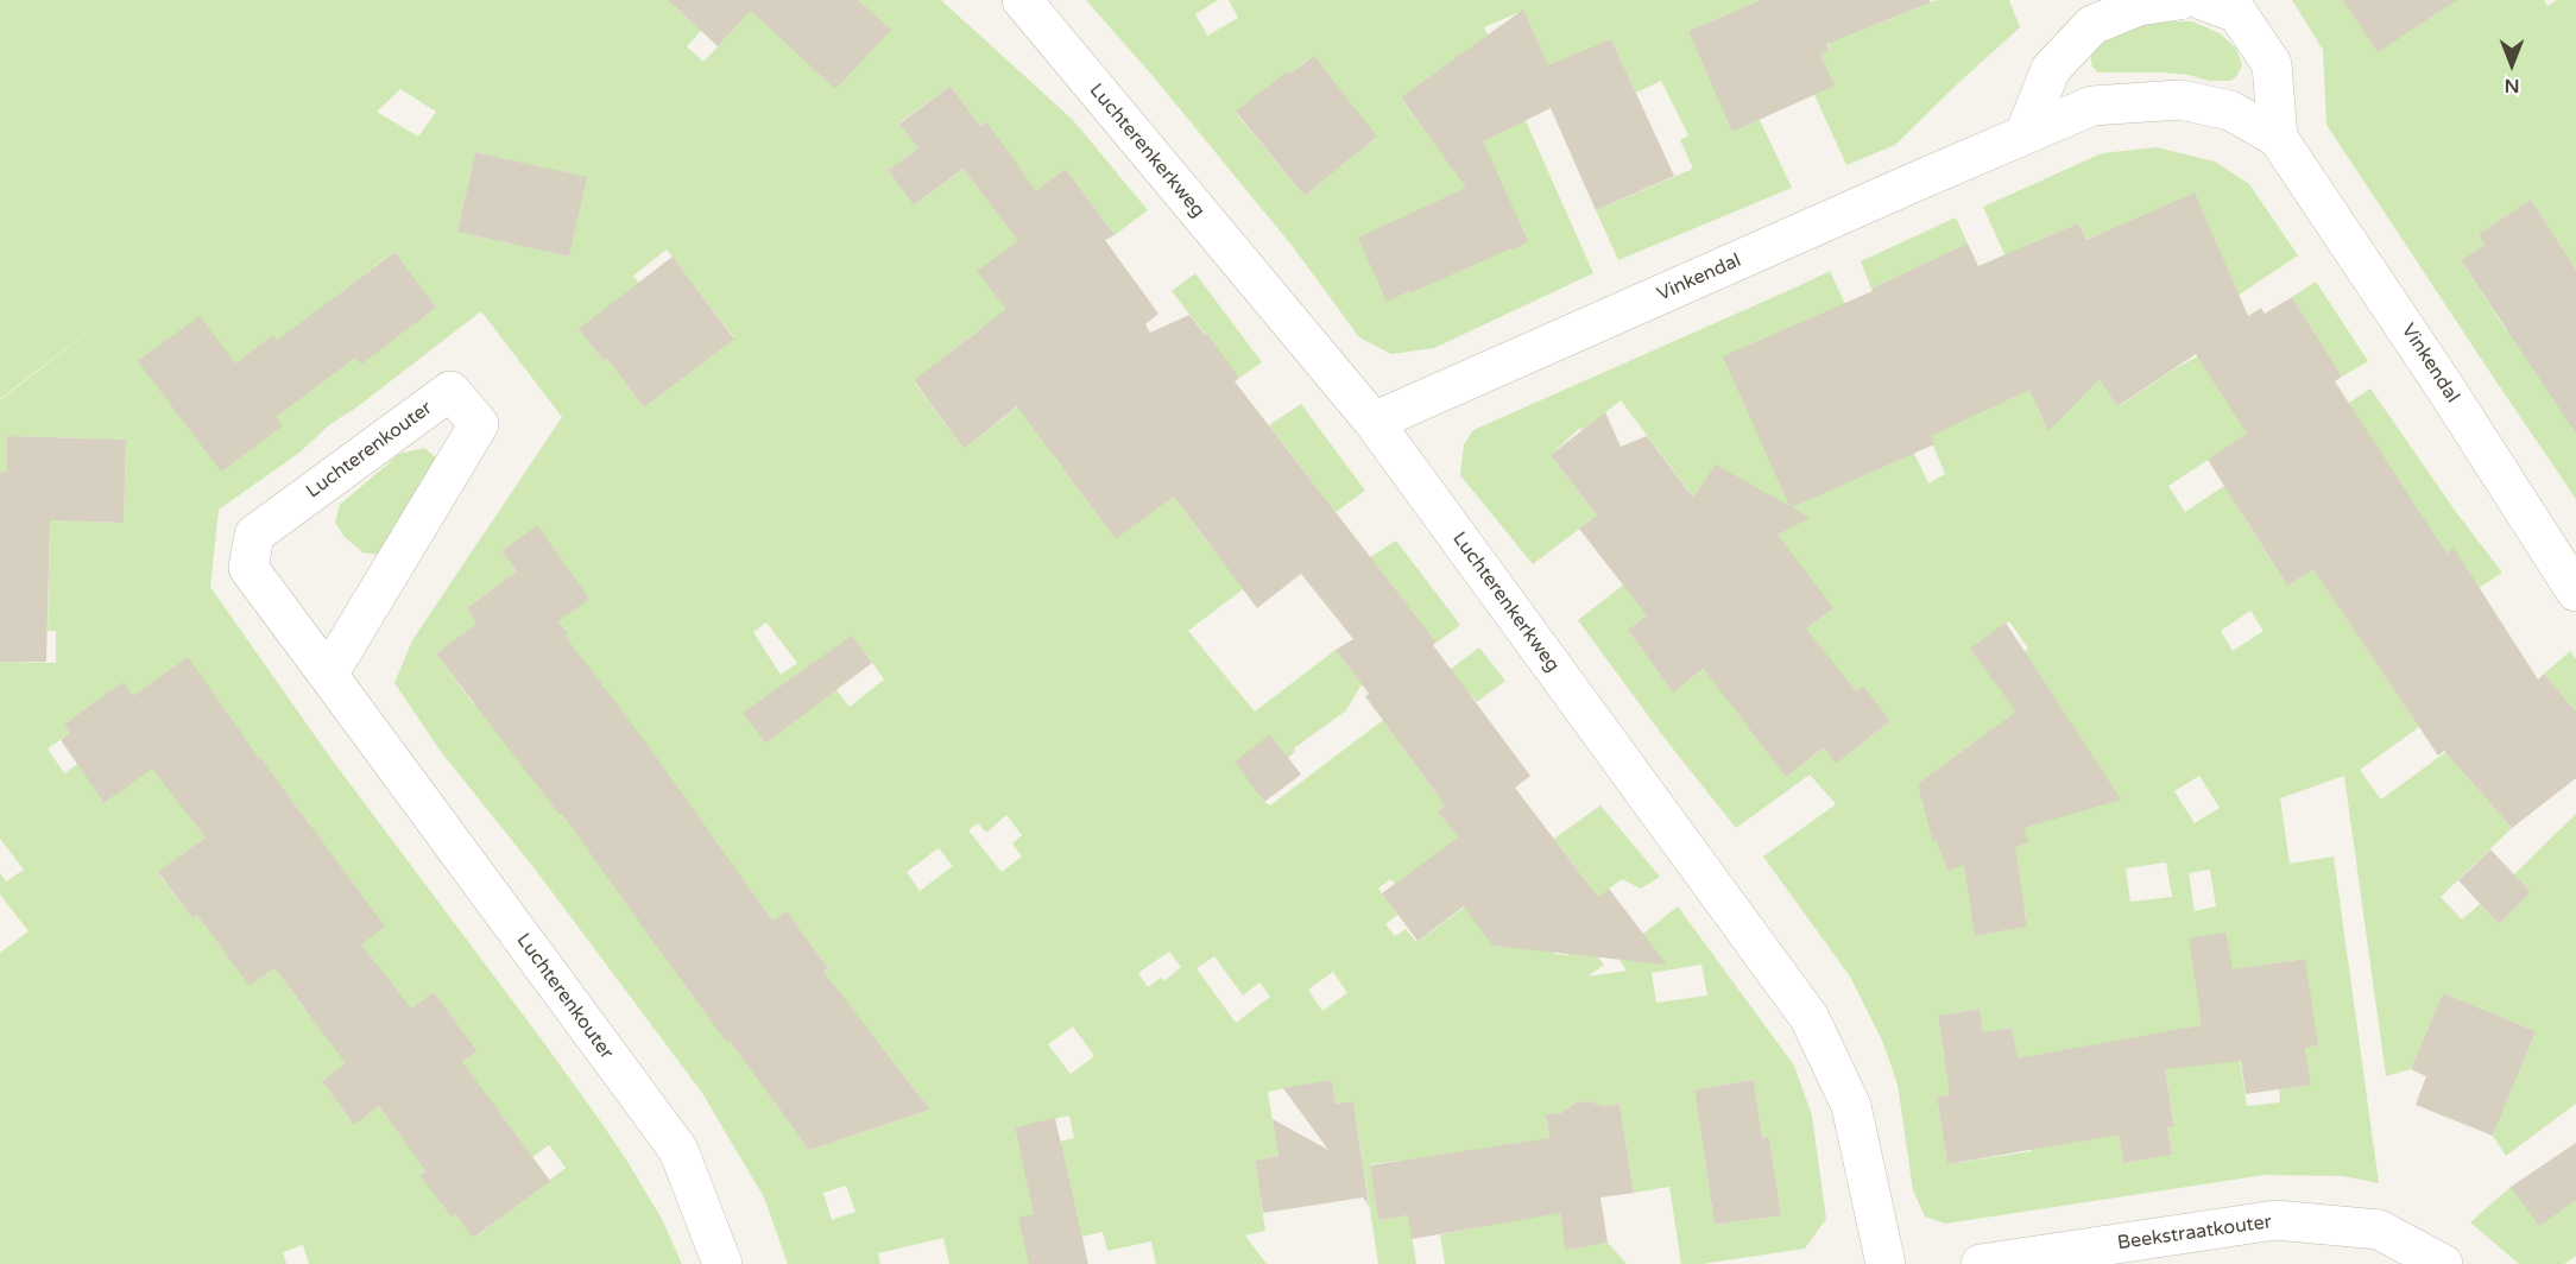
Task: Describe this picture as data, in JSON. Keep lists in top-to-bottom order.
{
  "streets": {
    "street": [
      "Luchterenkerkweg",
      "Vinkendal",
      "Luchterenkouter",
      "Beekstraatkouter"
    ]
  },
  "crossings": [
    ["Luchterenkerkweg", "Vinkendal"]
  ],
  "north": "bottom"
}
